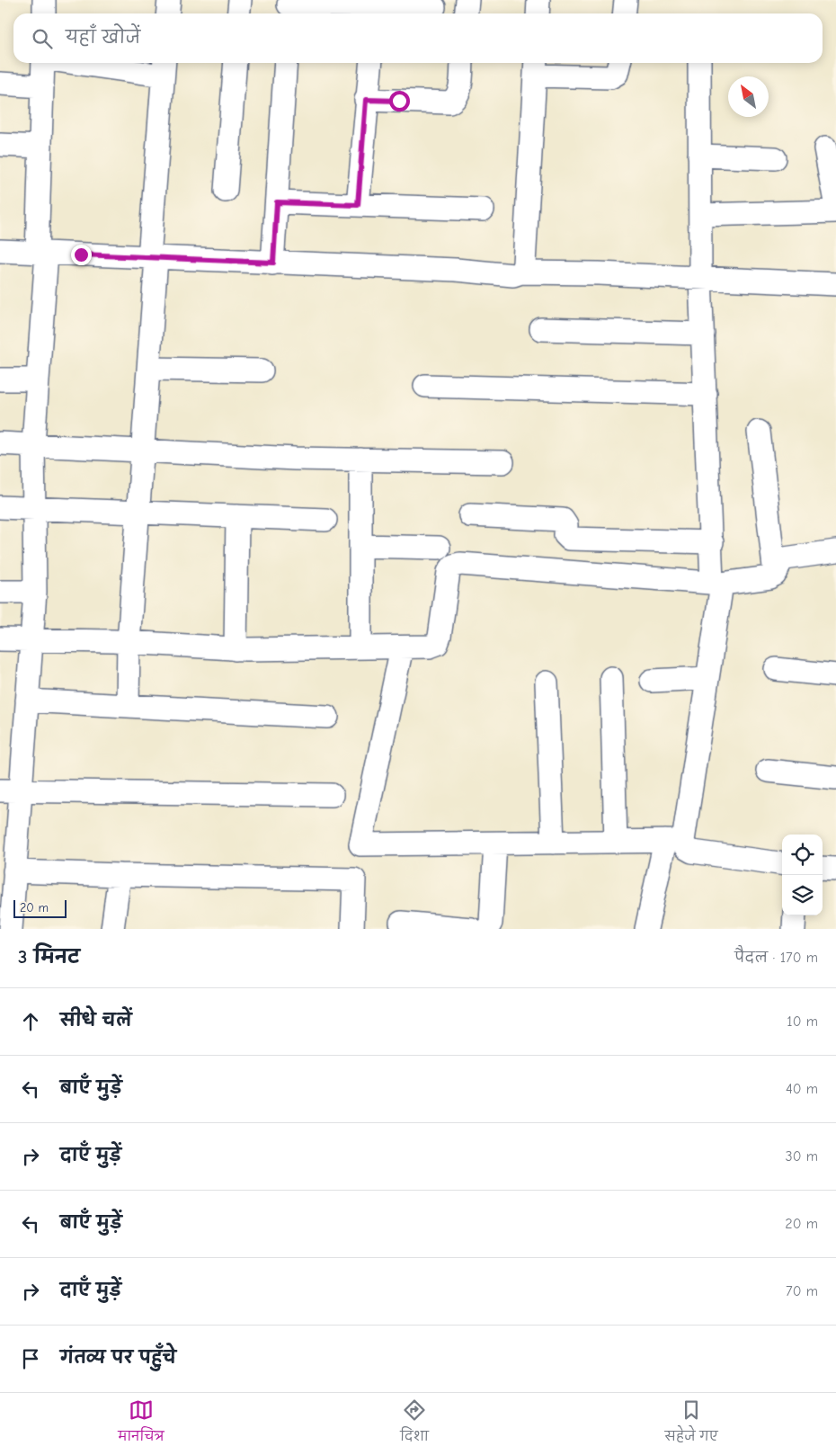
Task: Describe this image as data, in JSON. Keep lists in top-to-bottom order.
{
  "scale_bar": "20 m",
  "north": "top left",
  "page": {
    "search": "यहाँ खोजें",
    "scale": "20 m",
    "heading": ["3 मिनट", "पैदल · 170 m"],
    "list": [
      ["सीधे चलें", "10 m"],
      ["बाएँ मुड़ें", "40 m"],
      ["दाएँ मुड़ें", "30 m"],
      ["बाएँ मुड़ें", "20 m"],
      ["दाएँ मुड़ें", "70 m"],
      "गंतव्य पर पहुँचे"
    ],
    "nav": ["मानचित्र", "दिशा", "सहेजे गए"]
  }
}
